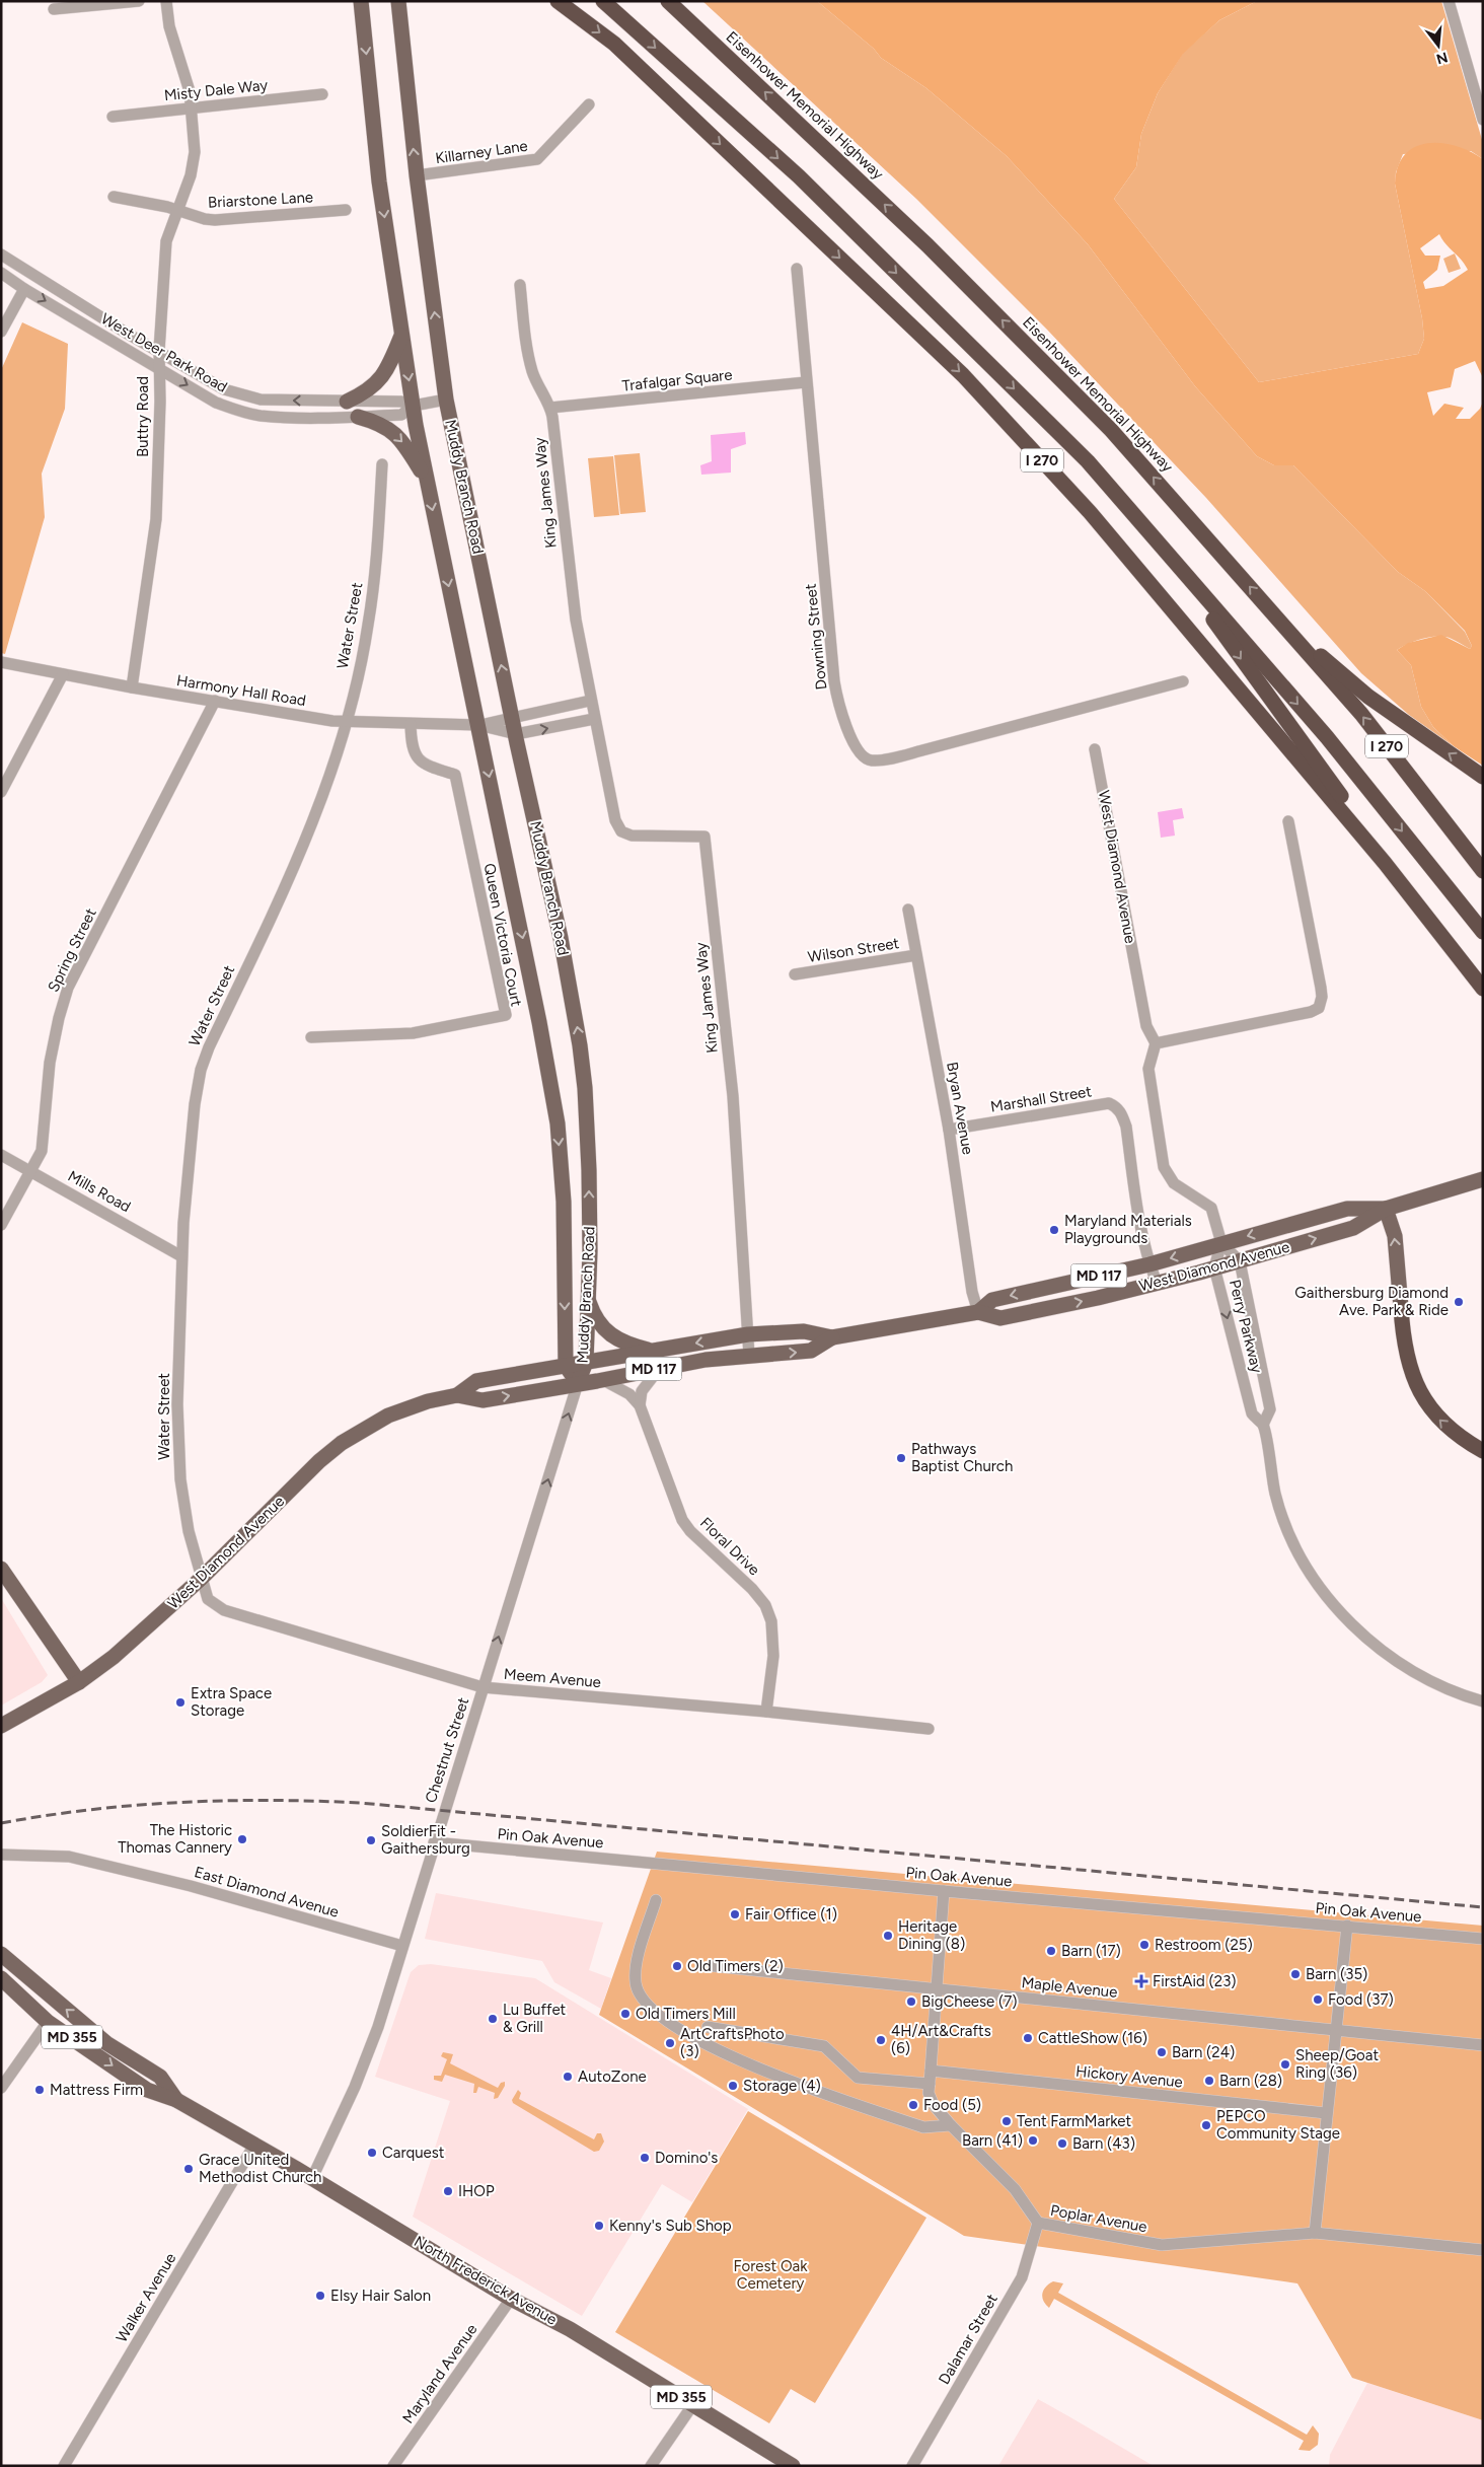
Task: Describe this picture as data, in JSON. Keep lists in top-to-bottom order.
{
  "streets": {
    "highway": ["Eisenhower Memorial Highway", "I 270"],
    "main road": [
      "Muddy Branch Road",
      "West Diamond Avenue",
      "MD 117",
      "MD 355",
      "North Frederick Avenue"
    ],
    "street": [
      "Misty Dale Way",
      "Killarney Lane",
      "Briarstone Lane",
      "West Deer Park Road",
      "Trafalgar Square",
      "Buttry Road",
      "King James Way",
      "Water Street",
      "Downing Street",
      "Harmony Hall Road",
      "Queen Victoria Court",
      "Spring Street",
      "Wilson Street",
      "Marshall Street",
      "Bryan Avenue",
      "Mills Road",
      "Perry Parkway",
      "Floral Drive",
      "Meem Avenue",
      "Chestnut Street",
      "Pin Oak Avenue",
      "East Diamond Avenue",
      "Maple Avenue",
      "Hickory Avenue",
      "Poplar Avenue",
      "Walker Avenue",
      "Dalamar Street",
      "Maryland Avenue"
    ]
  },
  "crossings": [
    ["Misty Dale Way", "Buttry Road"],
    ["Killarney Lane", "Muddy Branch Road"],
    ["Briarstone Lane", "Buttry Road"],
    ["West Deer Park Road", "Buttry Road"],
    ["West Deer Park Road", "Muddy Branch Road"],
    ["Trafalgar Square", "King James Way"],
    ["Trafalgar Square", "Downing Street"],
    ["Buttry Road", "Harmony Hall Road"],
    ["Muddy Branch Road", "Harmony Hall Road"],
    ["Muddy Branch Road", "West Diamond Avenue"],
    ["Muddy Branch Road", "Chestnut Street"],
    ["King James Way", "West Diamond Avenue"],
    ["Water Street", "Harmony Hall Road"],
    ["Water Street", "West Diamond Avenue"],
    ["Water Street", "Mills Road"],
    ["Water Street", "Meem Avenue"],
    ["Harmony Hall Road", "Queen Victoria Court"],
    ["Harmony Hall Road", "Spring Street"],
    ["West Diamond Avenue", "Marshall Street"],
    ["West Diamond Avenue", "Bryan Avenue"],
    ["West Diamond Avenue", "Perry Parkway"],
    ["West Diamond Avenue", "Floral Drive"],
    ["West Diamond Avenue", "Meem Avenue"],
    ["West Diamond Avenue", "Chestnut Street"],
    ["Spring Street", "Mills Road"],
    ["Wilson Street", "Bryan Avenue"],
    ["Marshall Street", "Bryan Avenue"],
    ["Floral Drive", "Meem Avenue"],
    ["Meem Avenue", "Chestnut Street"],
    ["Chestnut Street", "Pin Oak Avenue"],
    ["Chestnut Street", "East Diamond Avenue"],
    ["Chestnut Street", "North Frederick Avenue"],
    ["Pin Oak Avenue", "Poplar Avenue"],
    ["Maple Avenue", "Poplar Avenue"],
    ["Hickory Avenue", "Poplar Avenue"],
    ["Poplar Avenue", "Dalamar Street"],
    ["North Frederick Avenue", "Walker Avenue"],
    ["North Frederick Avenue", "Maryland Avenue"]
  ],
  "one_way": ["Chestnut Street"],
  "parks": ["Forest Oak Cemetery"],
  "places": {
    "other": [
      "Maryland Materials Playgrounds",
      "Gaithersburg Diamond Ave. Park & Ride",
      "Pathways Baptist Church",
      "Extra Space Storage",
      "The Historic Thomas Cannery",
      "SoldierFit - Gaithersburg",
      "Fair Office (1)",
      "Heritage Dining (8)",
      "Restroom (25)",
      "Barn (17)",
      "Old Timers (2)",
      "Barn (35)",
      "Food (37)",
      "BigCheese (7)",
      "Old Timers Mill",
      "Lu Buffet & Grill",
      "CattleShow (16)",
      "4H/Art&Crafts (6)",
      "ArtCraftsPhoto (3)",
      "Barn (24)",
      "Sheep/Goat Ring (36)",
      "AutoZone",
      "Barn (28)",
      "Storage (4)",
      "Mattress Firm",
      "Food (5)",
      "Tent FarmMarket",
      "PEPCO Community Stage",
      "Barn (41)",
      "Barn (43)",
      "Carquest",
      "Domino's",
      "Grace United Methodist Church",
      "IHOP",
      "Kenny's Sub Shop",
      "Elsy Hair Salon"
    ],
    "health": ["FirstAid (23)"]
  },
  "north": "bottom"
}
